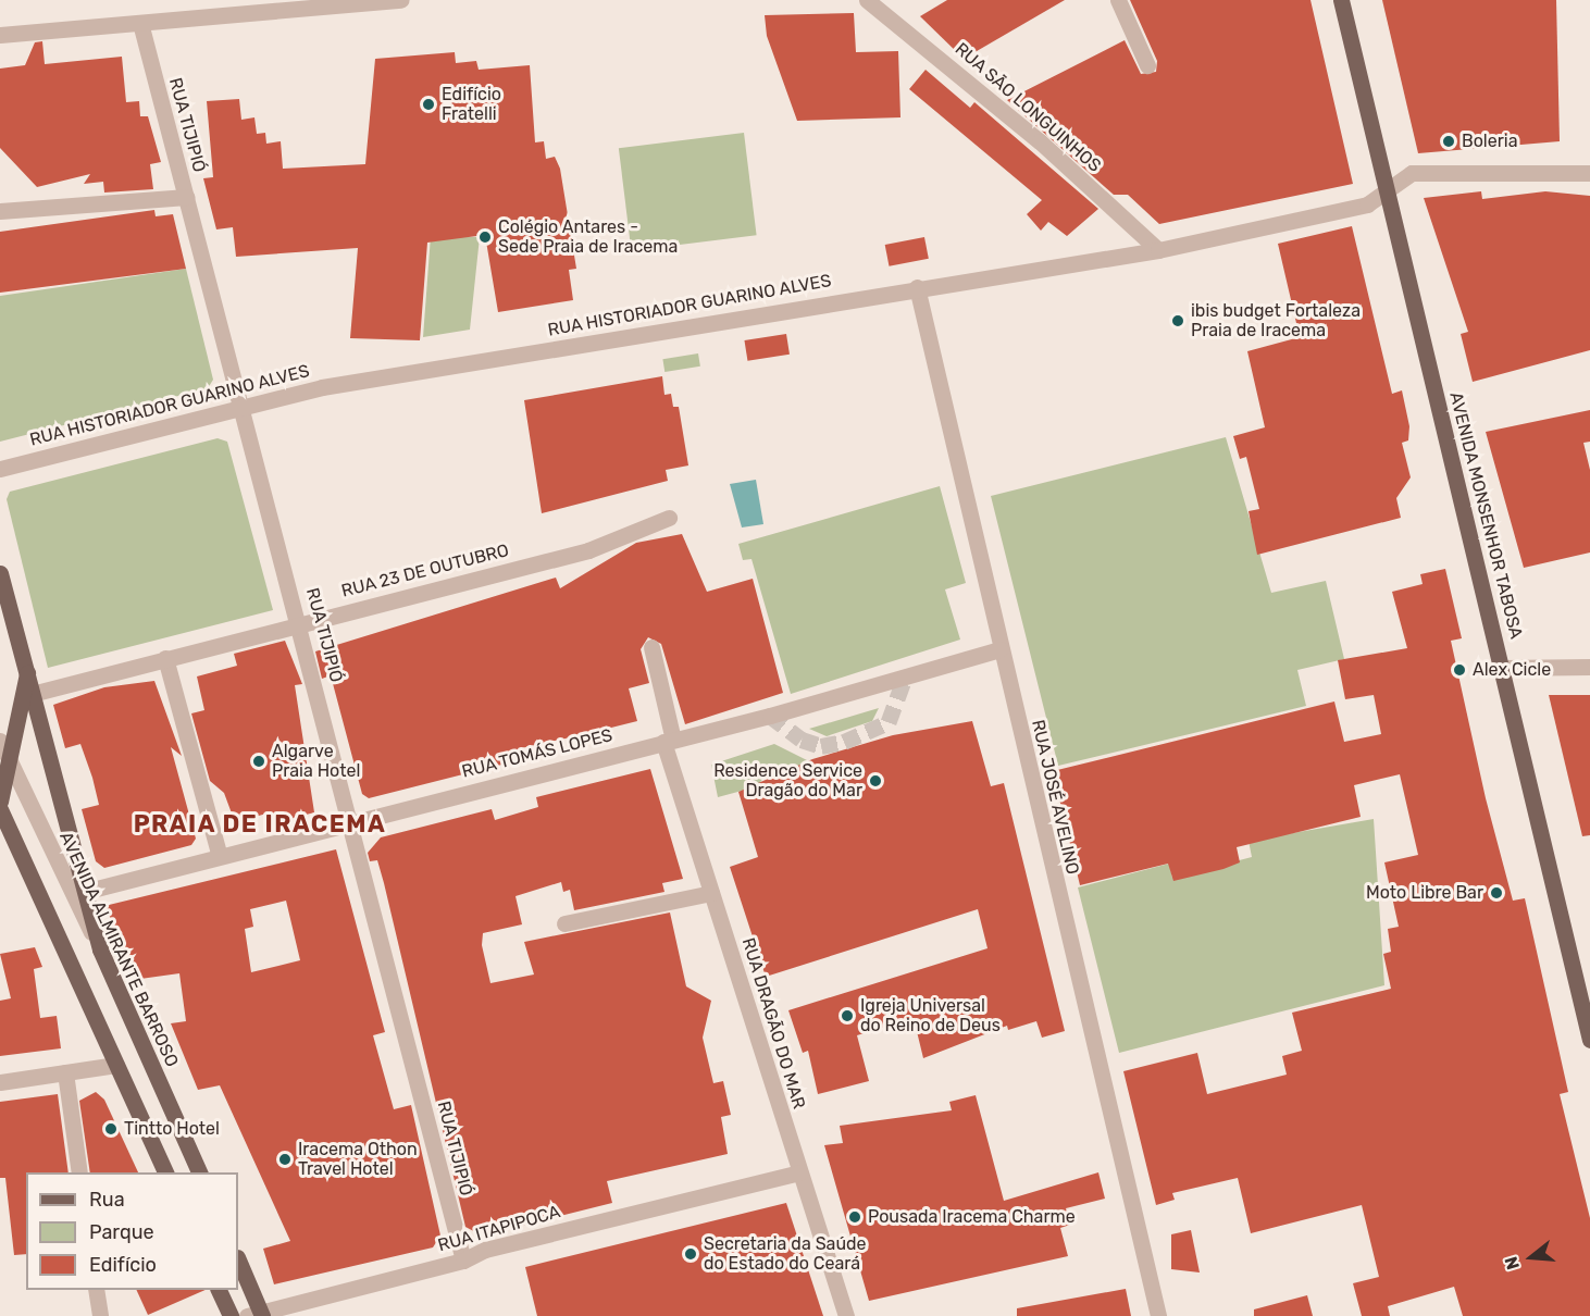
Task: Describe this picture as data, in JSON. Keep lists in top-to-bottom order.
{
  "streets": {
    "main road": ["AVENIDA MONSENHOR TABOSA", "AVENIDA ALMIRANTE BARROSO"],
    "street": [
      "RUA SÃO LONGUINHOS",
      "RUA TIJIPIÓ",
      "RUA HISTORIADOR GUARINO ALVES",
      "RUA 23 DE OUTUBRO",
      "RUA TOMÁS LOPES",
      "RUA JOSÉ AVELINO",
      "RUA DRAGÃO DO MAR",
      "RUA ITAPIPOCA"
    ]
  },
  "crossings": [
    ["RUA SÃO LONGUINHOS", "RUA HISTORIADOR GUARINO ALVES"],
    ["RUA TIJIPIÓ", "RUA HISTORIADOR GUARINO ALVES"],
    ["RUA TIJIPIÓ", "RUA 23 DE OUTUBRO"],
    ["RUA TIJIPIÓ", "RUA TOMÁS LOPES"],
    ["RUA TIJIPIÓ", "RUA ITAPIPOCA"],
    ["RUA HISTORIADOR GUARINO ALVES", "AVENIDA MONSENHOR TABOSA"],
    ["RUA HISTORIADOR GUARINO ALVES", "RUA JOSÉ AVELINO"],
    ["RUA TOMÁS LOPES", "RUA JOSÉ AVELINO"],
    ["RUA TOMÁS LOPES", "RUA DRAGÃO DO MAR"],
    ["RUA DRAGÃO DO MAR", "RUA ITAPIPOCA"]
  ],
  "districts": ["PRAIA DE IRACEMA"],
  "places": [
    "Edifício Fratelli",
    "Boleria",
    "Colégio Antares - Sede Praia de Iracema",
    "ibis budget Fortaleza Praia de Iracema",
    "Alex Cicle",
    "Algarve Praia Hotel",
    "Residence Service Dragão do Mar",
    "Moto Libre Bar",
    "Igreja Universal do Reino de Deus",
    "Tintto Hotel",
    "Iracema Othon Travel Hotel",
    "Pousada Iracema Charme",
    "Secretaria da Saúde do Estado do Ceará"
  ],
  "legend": ["Rua", "Parque", "Edifício"],
  "north": "left"
}
